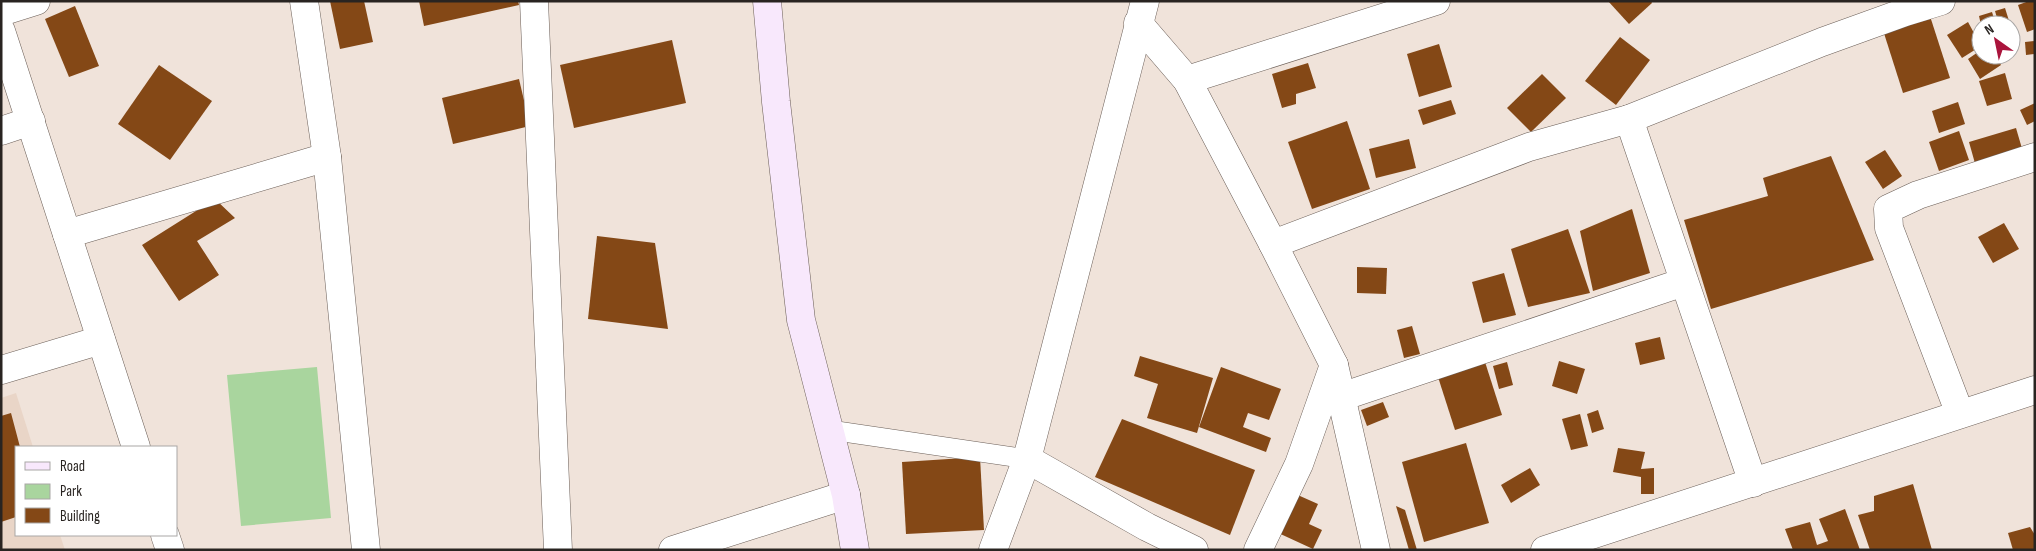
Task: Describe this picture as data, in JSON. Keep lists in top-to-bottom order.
{
  "legend": ["Road", "Park", "Building"],
  "north": "top left"
}
